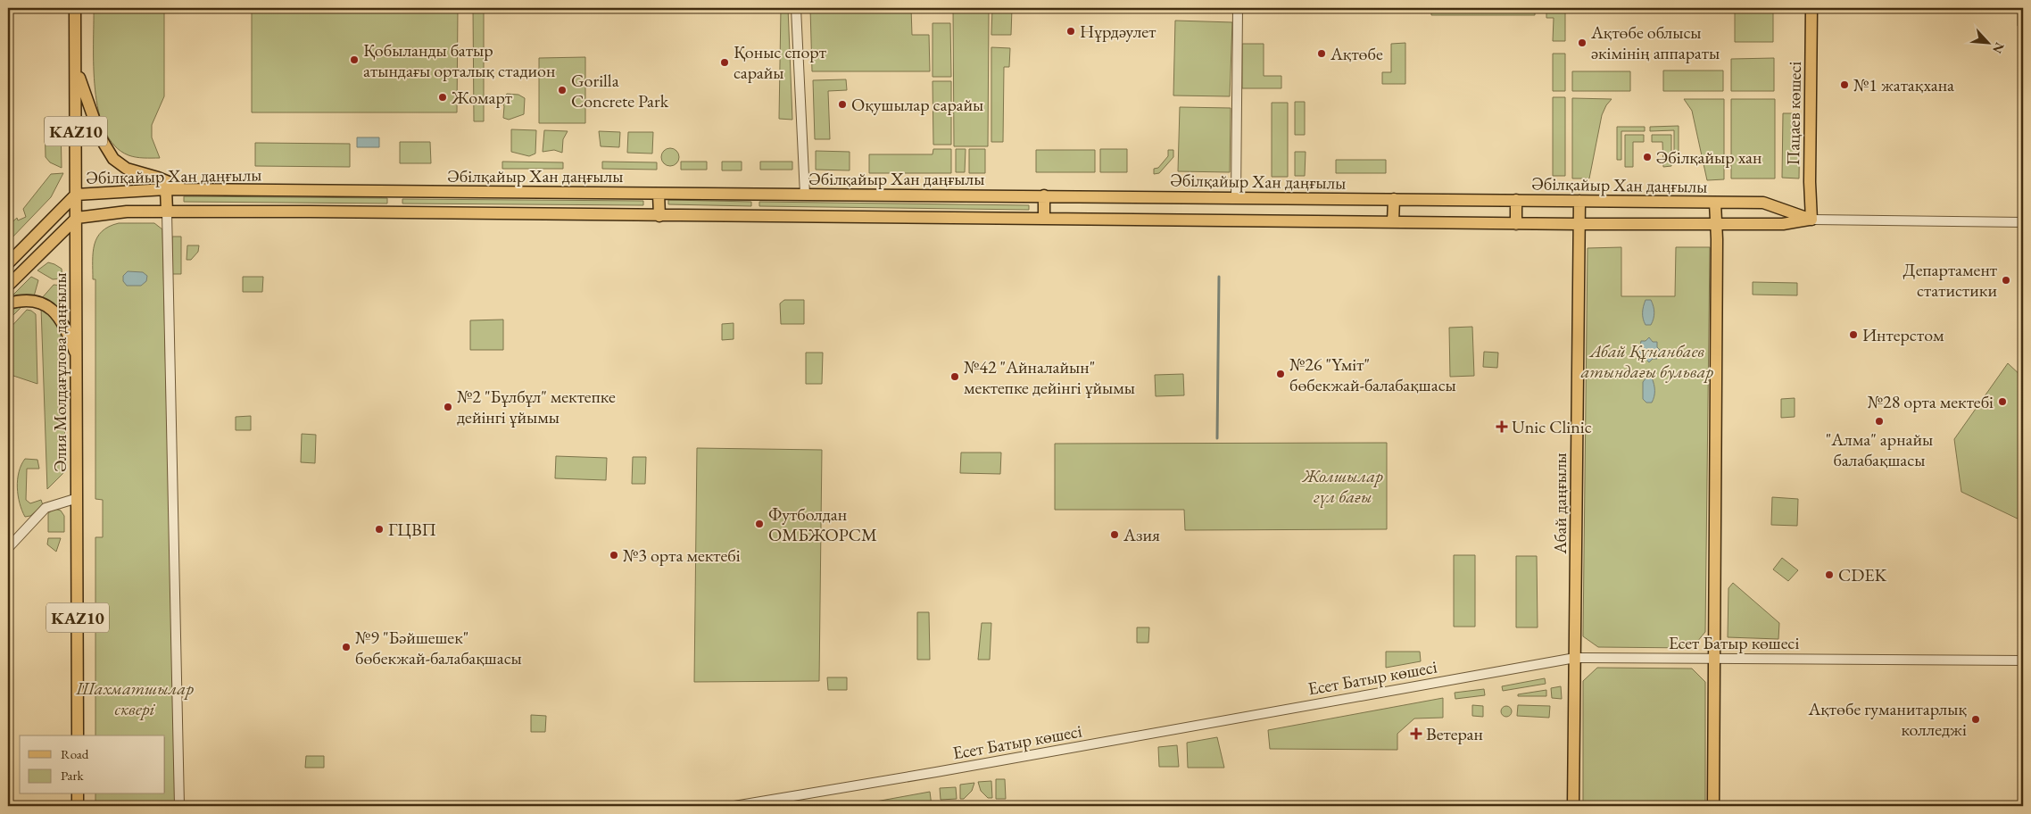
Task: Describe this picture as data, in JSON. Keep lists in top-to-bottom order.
{
  "streets": {
    "main road": [
      "Пацаев көшесі",
      "KAZ10",
      "Әбілқайыр Хан даңғылы",
      "Әлия Молдағұлова даңғылы",
      "Абай даңғылы"
    ],
    "street": ["Есет Батыр көшесі"]
  },
  "crossings": [
    ["Пацаев көшесі", "Әбілқайыр Хан даңғылы"],
    ["Әбілқайыр Хан даңғылы", "Әлия Молдағұлова даңғылы"],
    ["Әбілқайыр Хан даңғылы", "Абай даңғылы"],
    ["Абай даңғылы", "Есет Батыр көшесі"]
  ],
  "parks": ["Абай Құнанбаев атындағы бульвар", "Жолшылар гүл бағы", "Шахматшылар сквері"],
  "places": {
    "other": [
      "Нұрдәулет",
      "Ақтөбе облысы әкімінің аппараты",
      "Ақтөбе",
      "Қобыланды батыр атындағы орталық стадион",
      "Қоныс спорт сарайы",
      "№1 жатақхана",
      "Gorilla Concrete Park",
      "Жомарт",
      "Оқушылар сарайы",
      "Әбілқайыр хан",
      "Департамент статистики",
      "Интерстом",
      "№26 \"Үміт\" бөбекжай-балабақшасы",
      "№42 \"Айналайын\" мектепке дейінгі ұйымы",
      "№28 орта мектебі",
      "№2 \"Бұлбұл\" мектепке дейінгі ұйымы",
      "\"Алма\" арнайы балабақшасы",
      "Футболдан ОМБЖОРСМ",
      "ГЦВП",
      "Азия",
      "№3 орта мектебі",
      "CDEK",
      "№9 \"Бәйшешек\" бөбекжай-балабақшасы",
      "Ақтөбе гуманитарлық колледжі"
    ],
    "health": ["Unic Clinic", "Ветеран"]
  },
  "legend": ["Road", "Park"],
  "north": "bottom right"
}
